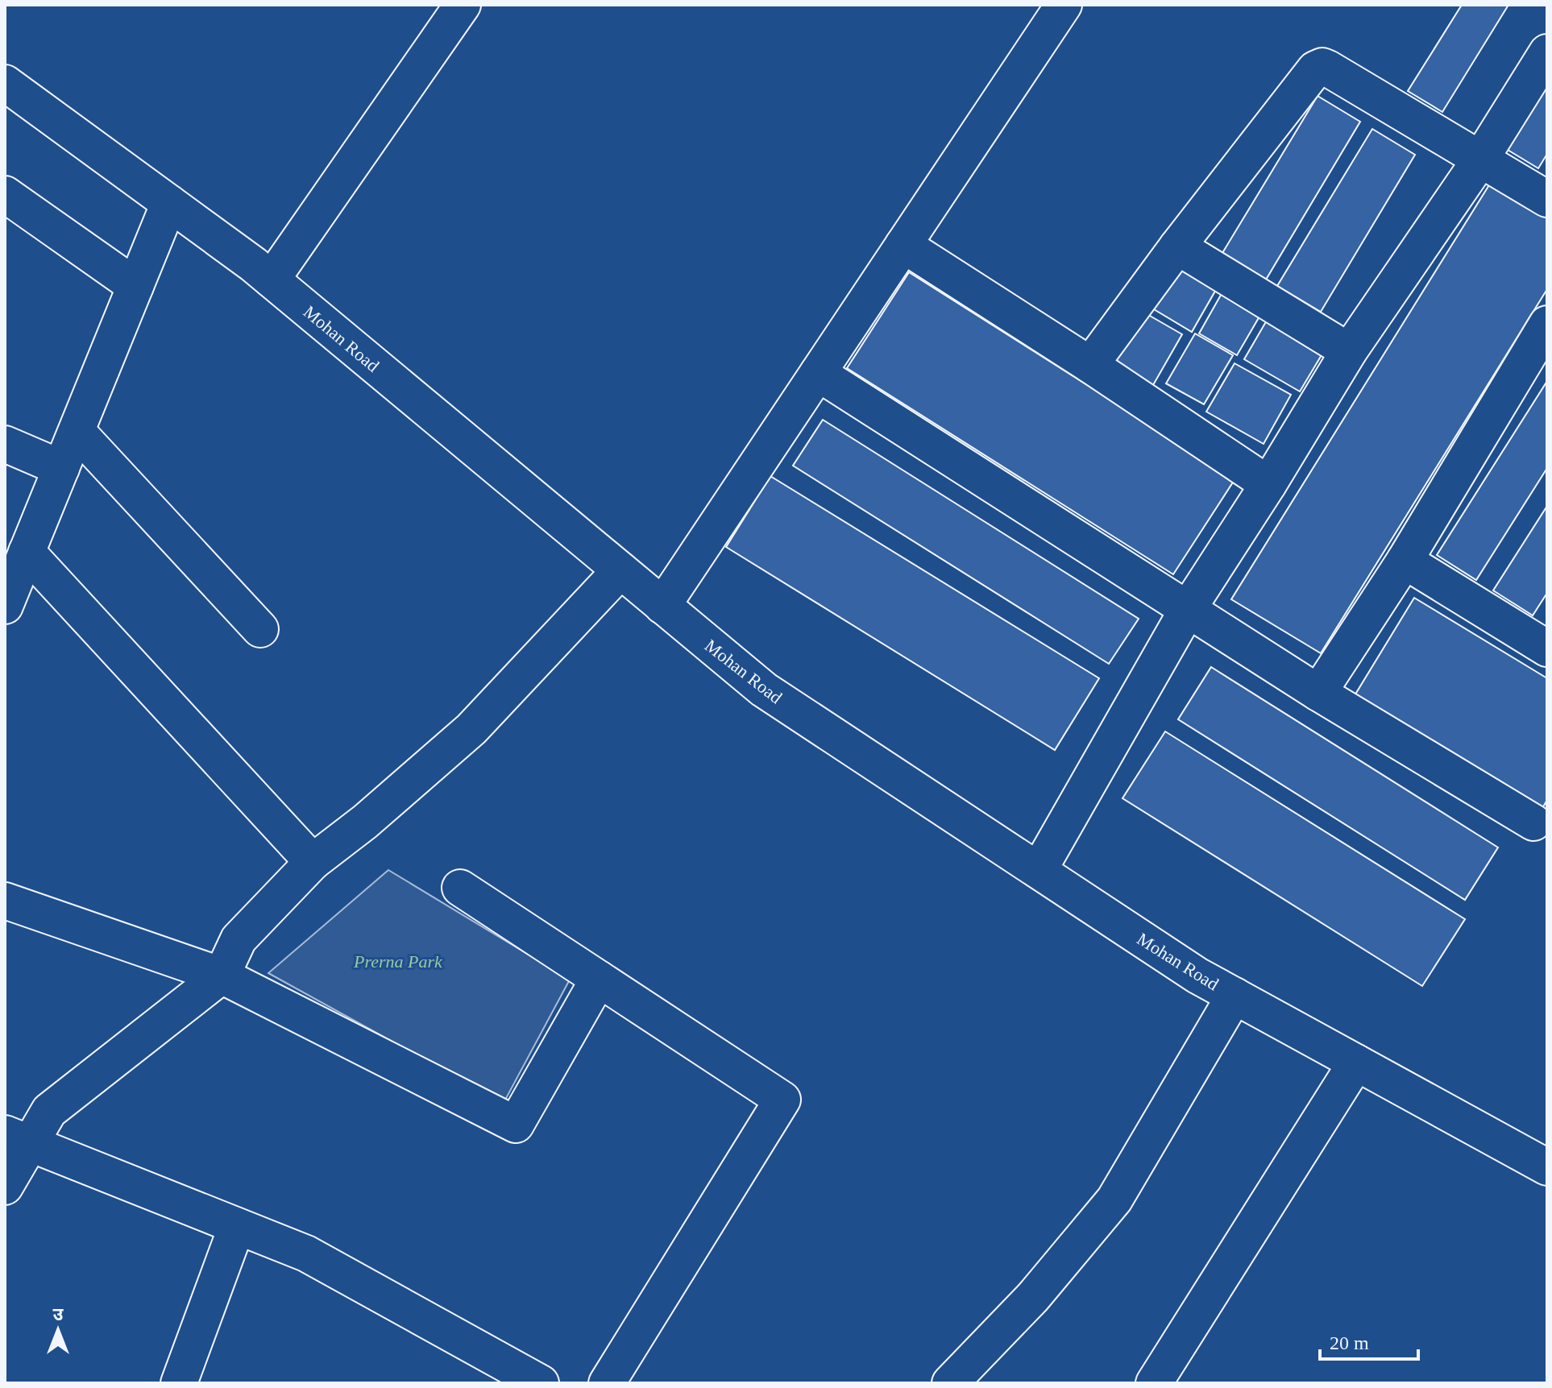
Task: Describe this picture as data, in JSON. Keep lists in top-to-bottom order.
{
  "streets": {
    "street": ["Mohan Road"]
  },
  "parks": ["Prerna Park"],
  "scale_bar": "20 m",
  "north": "top"
}
